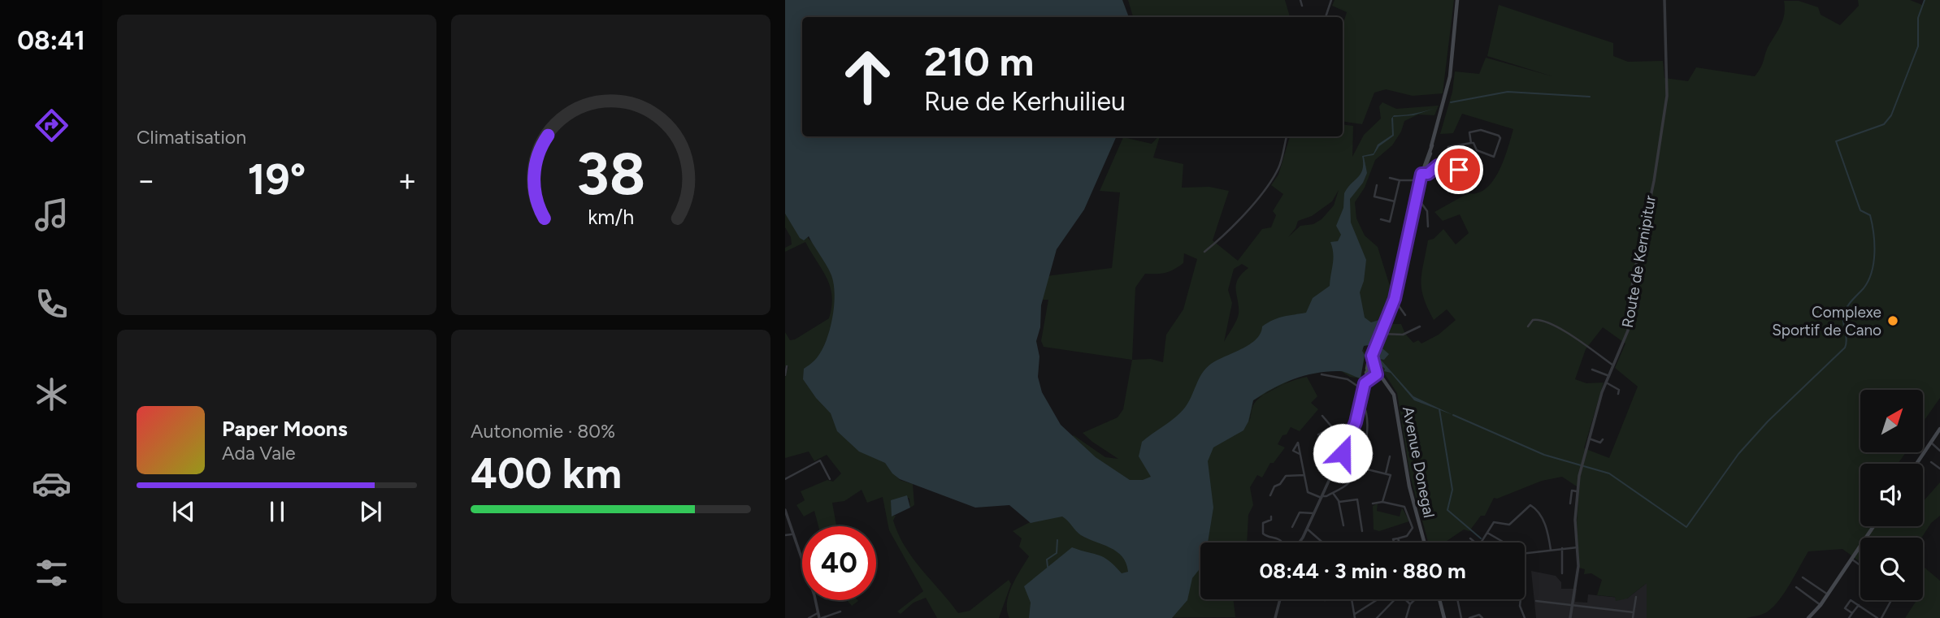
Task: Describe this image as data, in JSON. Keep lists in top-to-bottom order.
{
  "streets": {
    "main road": ["Avenue Donegal"],
    "street": ["Route de Kernipitur"]
  },
  "places": ["Complexe Sportif de Cano"],
  "north": "top right",
  "page": {
    "tabs": "08:41",
    "tile": [
      "Climatisation",
      ["Autonomie · 80%", "400 km"]
    ],
    "turn": ["210 m", "Rue de Kerhuilieu"],
    "heat": ["−", "19°", "+"],
    "song": ["Paper Moons", "Ada Vale"],
    "limit": "40",
    "trip": "08:44 · 3 min · 880 m",
    "gauge": ["38", "km/h"]
  }
}
